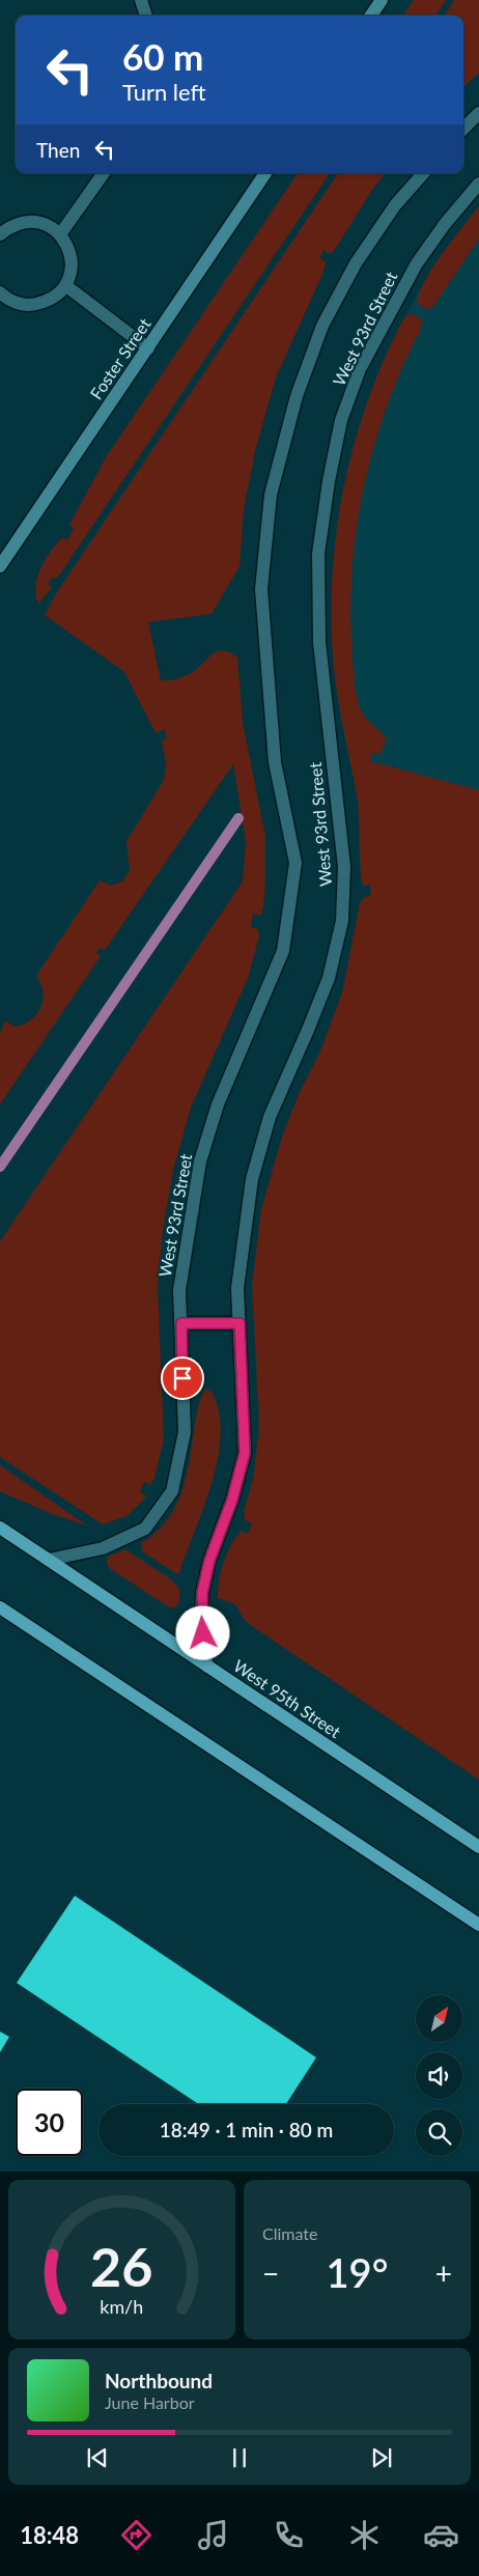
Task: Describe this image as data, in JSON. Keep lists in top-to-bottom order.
{
  "streets": {
    "main road": ["West 95th Street"],
    "street": ["West 93rd Street", "Foster Street"]
  },
  "crossings": [
    ["West 93rd Street", "West 95th Street"]
  ],
  "north": "top right",
  "page": {
    "turn": ["60 m", "Turn left"],
    "then": "Then",
    "limit": "30",
    "trip": "18:49 · 1 min · 80 m",
    "tile": "Climate",
    "heat": ["−", "19°", "+"],
    "song": ["Northbound", "June Harbor"],
    "tabs": "18:48",
    "gauge": ["26", "km/h"]
  }
}
